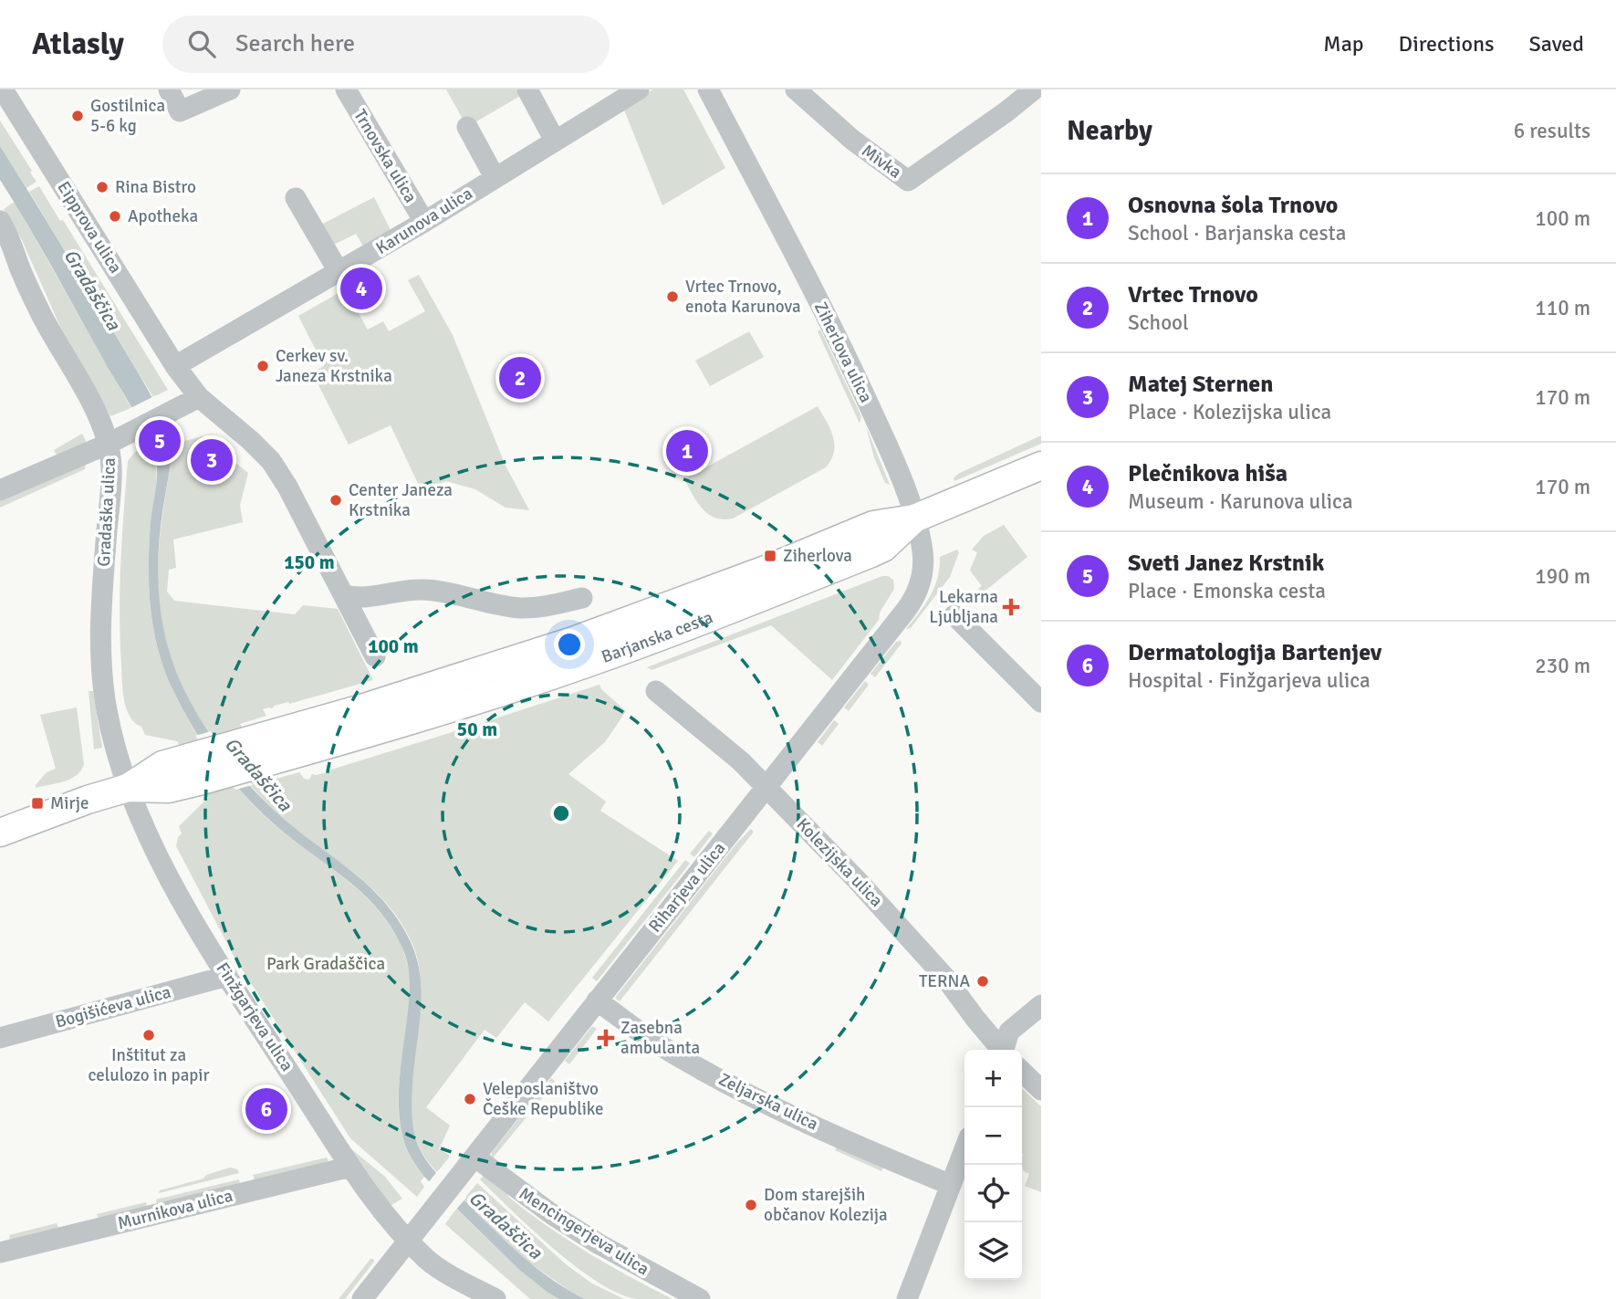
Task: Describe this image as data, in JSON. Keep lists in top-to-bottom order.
{
  "streets": {
    "main road": ["Barjanska cesta"],
    "street": [
      "Trnovska ulica",
      "Mivka",
      "Karunova ulica",
      "Eipprova ulica",
      "Ziherlova ulica",
      "Gradaška ulica",
      "Kolezijska ulica",
      "Riharjeva ulica",
      "Bogišićeva ulica",
      "Finžgarjeva ulica",
      "Zeljarska ulica",
      "Murnikova ulica",
      "Mencingerjeva ulica"
    ]
  },
  "crossings": [
    ["Trnovska ulica", "Karunova ulica"],
    ["Karunova ulica", "Eipprova ulica"],
    ["Ziherlova ulica", "Barjanska cesta"],
    ["Ziherlova ulica", "Riharjeva ulica"],
    ["Gradaška ulica", "Barjanska cesta"],
    ["Gradaška ulica", "Finžgarjeva ulica"],
    ["Barjanska cesta", "Riharjeva ulica"],
    ["Barjanska cesta", "Finžgarjeva ulica"],
    ["Kolezijska ulica", "Riharjeva ulica"],
    ["Riharjeva ulica", "Finžgarjeva ulica"],
    ["Riharjeva ulica", "Zeljarska ulica"],
    ["Riharjeva ulica", "Mencingerjeva ulica"],
    ["Bogišićeva ulica", "Finžgarjeva ulica"],
    ["Finžgarjeva ulica", "Murnikova ulica"]
  ],
  "water": ["Gradaščica"],
  "parks": ["Park Gradaščica"],
  "places": {
    "other": [
      "Gostilnica 5-6 kg",
      "Rina Bistro",
      "Apotheka",
      "Vrtec Trnovo, enota Karunova",
      "Cerkev sv. Janeza Krstnika",
      "Center Janeza Krstnika",
      "TERNA",
      "Inštitut za celulozo in papir",
      "Veleposlaništvo Češke Republike",
      "Dom starejših občanov Kolezija"
    ],
    "transit": ["Ziherlova", "Mirje"],
    "health": ["Lekarna Ljubljana", "Zasebna ambulanta"]
  },
  "page": {
    "header": "Atlasly",
    "search": "Search here",
    "nav": ["Map", "Directions", "Saved"],
    "heading": ["Nearby", "6 results"],
    "list": [
      {
        "mark": "1",
        "name": "Osnovna šola Trnovo",
        "note": "School · Barjanska cesta",
        "value": "100 m"
      },
      {
        "mark": "2",
        "name": "Vrtec Trnovo",
        "note": "School",
        "value": "110 m"
      },
      {
        "mark": "3",
        "name": "Matej Sternen",
        "note": "Place · Kolezijska ulica",
        "value": "170 m"
      },
      {
        "mark": "4",
        "name": "Plečnikova hiša",
        "note": "Museum · Karunova ulica",
        "value": "170 m"
      },
      {
        "mark": "5",
        "name": "Sveti Janez Krstnik",
        "note": "Place · Emonska cesta",
        "value": "190 m"
      },
      {
        "mark": "6",
        "name": "Dermatologija Bartenjev",
        "note": "Hospital · Finžgarjeva ulica",
        "value": "230 m"
      }
    ],
    "pins": [
      "4",
      "2",
      "5",
      "1",
      "3",
      "6"
    ],
    "map_buttons": ["+", "−"]
  },
  "rings": ["150 m", "100 m", "50 m"]
}
